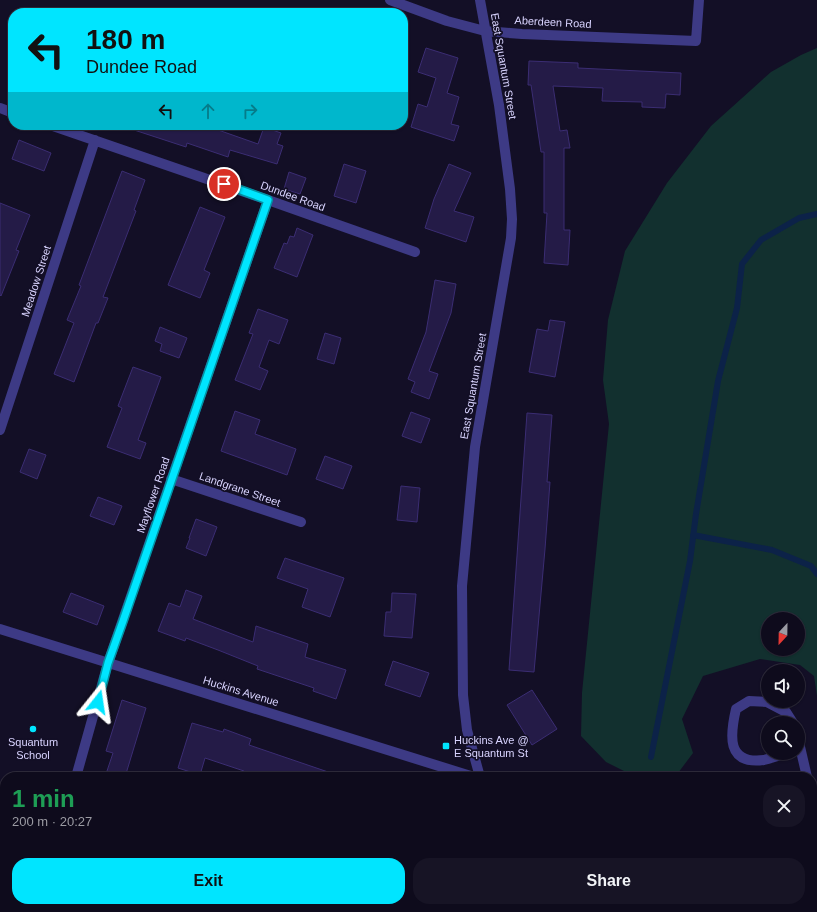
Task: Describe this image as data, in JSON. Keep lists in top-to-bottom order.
{
  "streets": {
    "street": [
      "Aberdeen Road",
      "East Squantum Street",
      "Dundee Road",
      "Meadow Street",
      "Landgrane Street",
      "Mayflower Road",
      "Huckins Avenue"
    ]
  },
  "crossings": [
    ["Aberdeen Road", "East Squantum Street"],
    ["Dundee Road", "Meadow Street"],
    ["Dundee Road", "Mayflower Road"],
    ["Landgrane Street", "Mayflower Road"],
    ["Mayflower Road", "Huckins Avenue"]
  ],
  "places": {
    "other": ["Squantum School"],
    "transit": ["Huckins Ave @ E Squantum St"]
  },
  "north": "bottom",
  "page": {
    "turn": ["180 m", "Dundee Road"],
    "heading": ["1 min", "200 m · 20:27"],
    "buttons": ["Exit", "Share"]
  }
}
